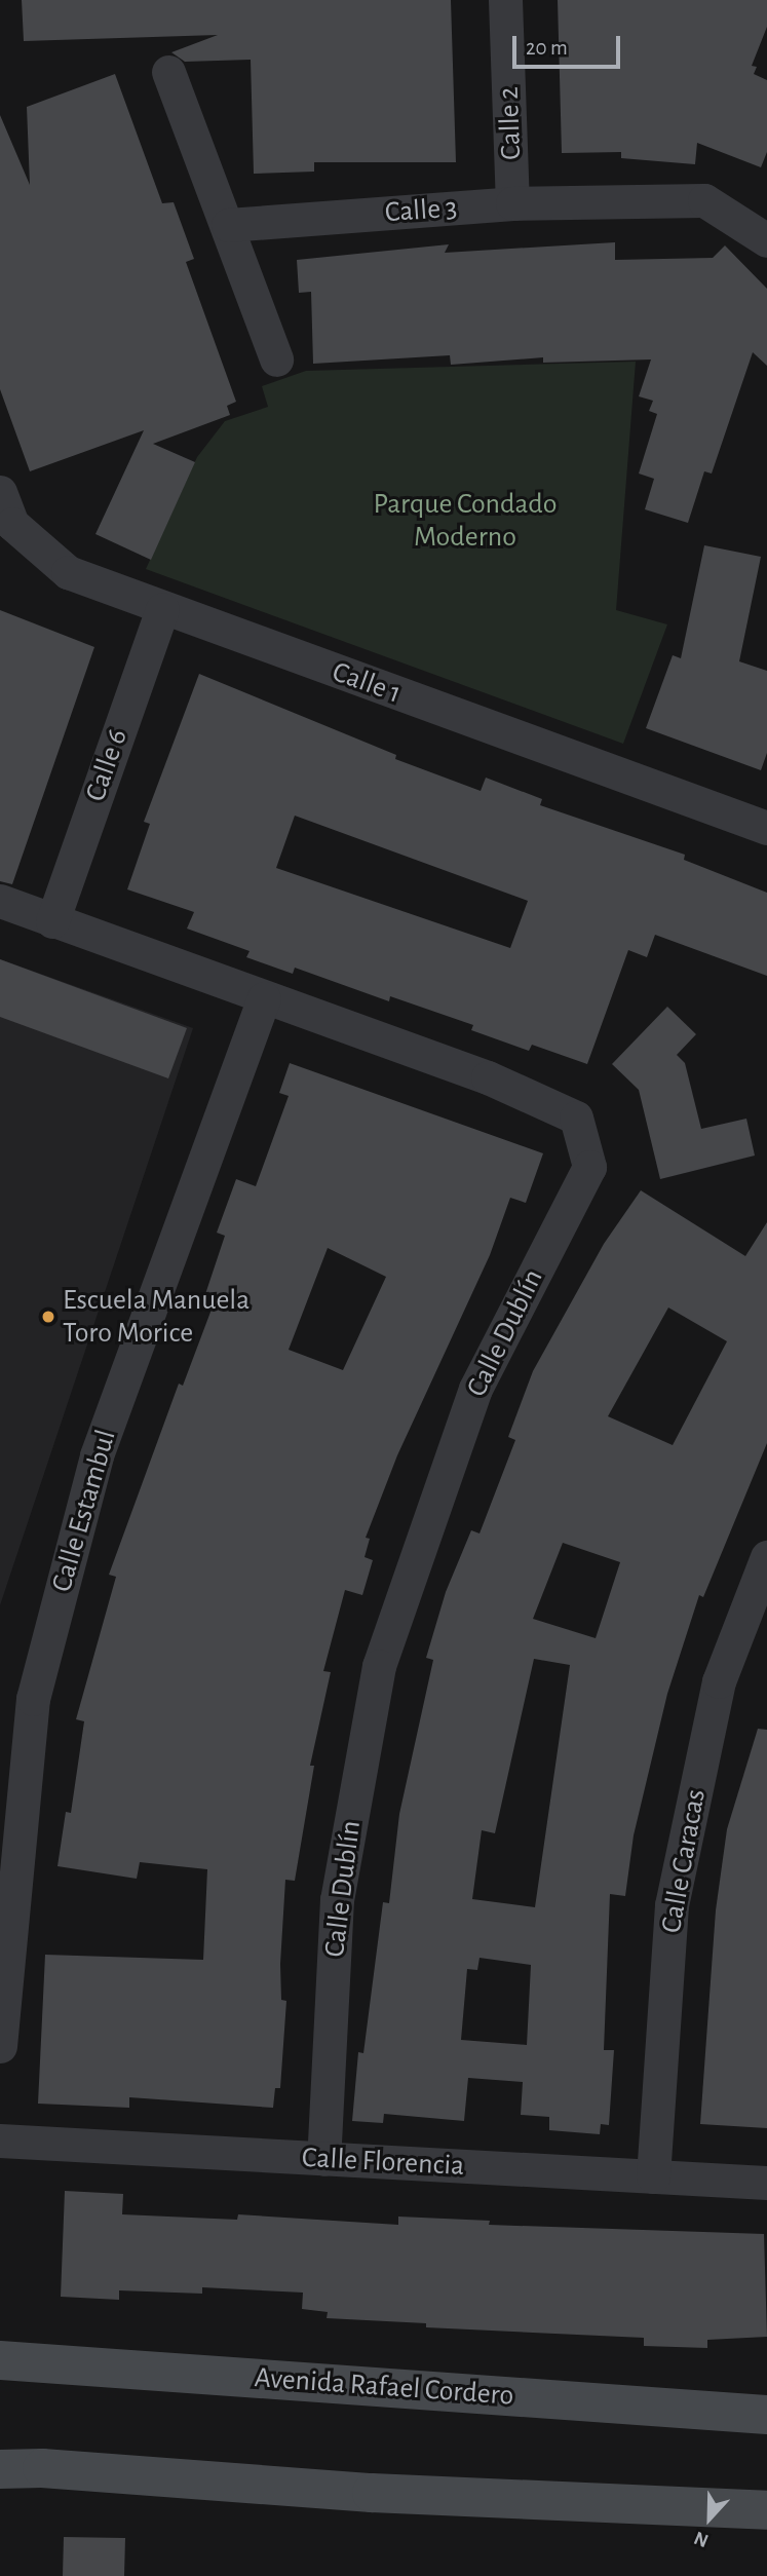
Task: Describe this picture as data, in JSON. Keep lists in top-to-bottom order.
{
  "streets": {
    "main road": ["Avenida Rafael Cordero"],
    "street": [
      "Calle 2",
      "Calle 3",
      "Calle 1",
      "Calle 6",
      "Calle Dublín",
      "Calle Estambul",
      "Calle Caracas",
      "Calle Florencia"
    ]
  },
  "crossings": [
    ["Calle 2", "Calle 3"],
    ["Calle 1", "Calle 6"],
    ["Calle 6", "Calle Dublín"],
    ["Calle Dublín", "Calle Estambul"],
    ["Calle Dublín", "Calle Florencia"],
    ["Calle Caracas", "Calle Florencia"]
  ],
  "parks": ["Parque Condado Moderno"],
  "places": ["Escuela Manuela Toro Morice"],
  "scale_bar": "20 m",
  "north": "bottom"
}
